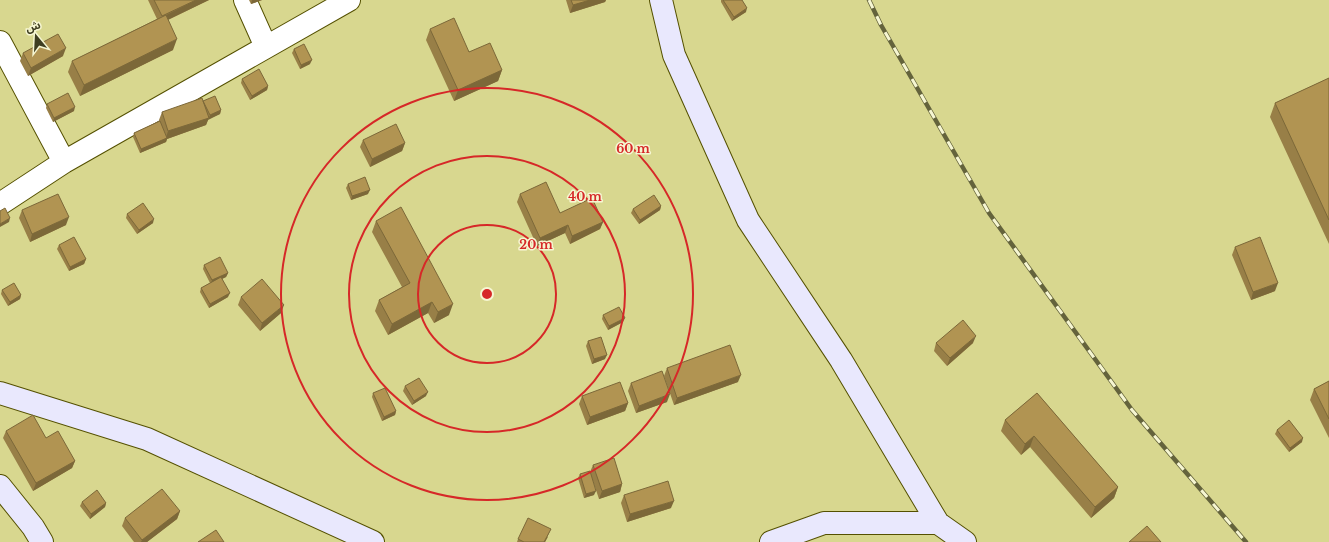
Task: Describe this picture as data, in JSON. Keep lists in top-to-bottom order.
{
  "north": "top",
  "rings": ["60 m", "40 m", "20 m"]
}
